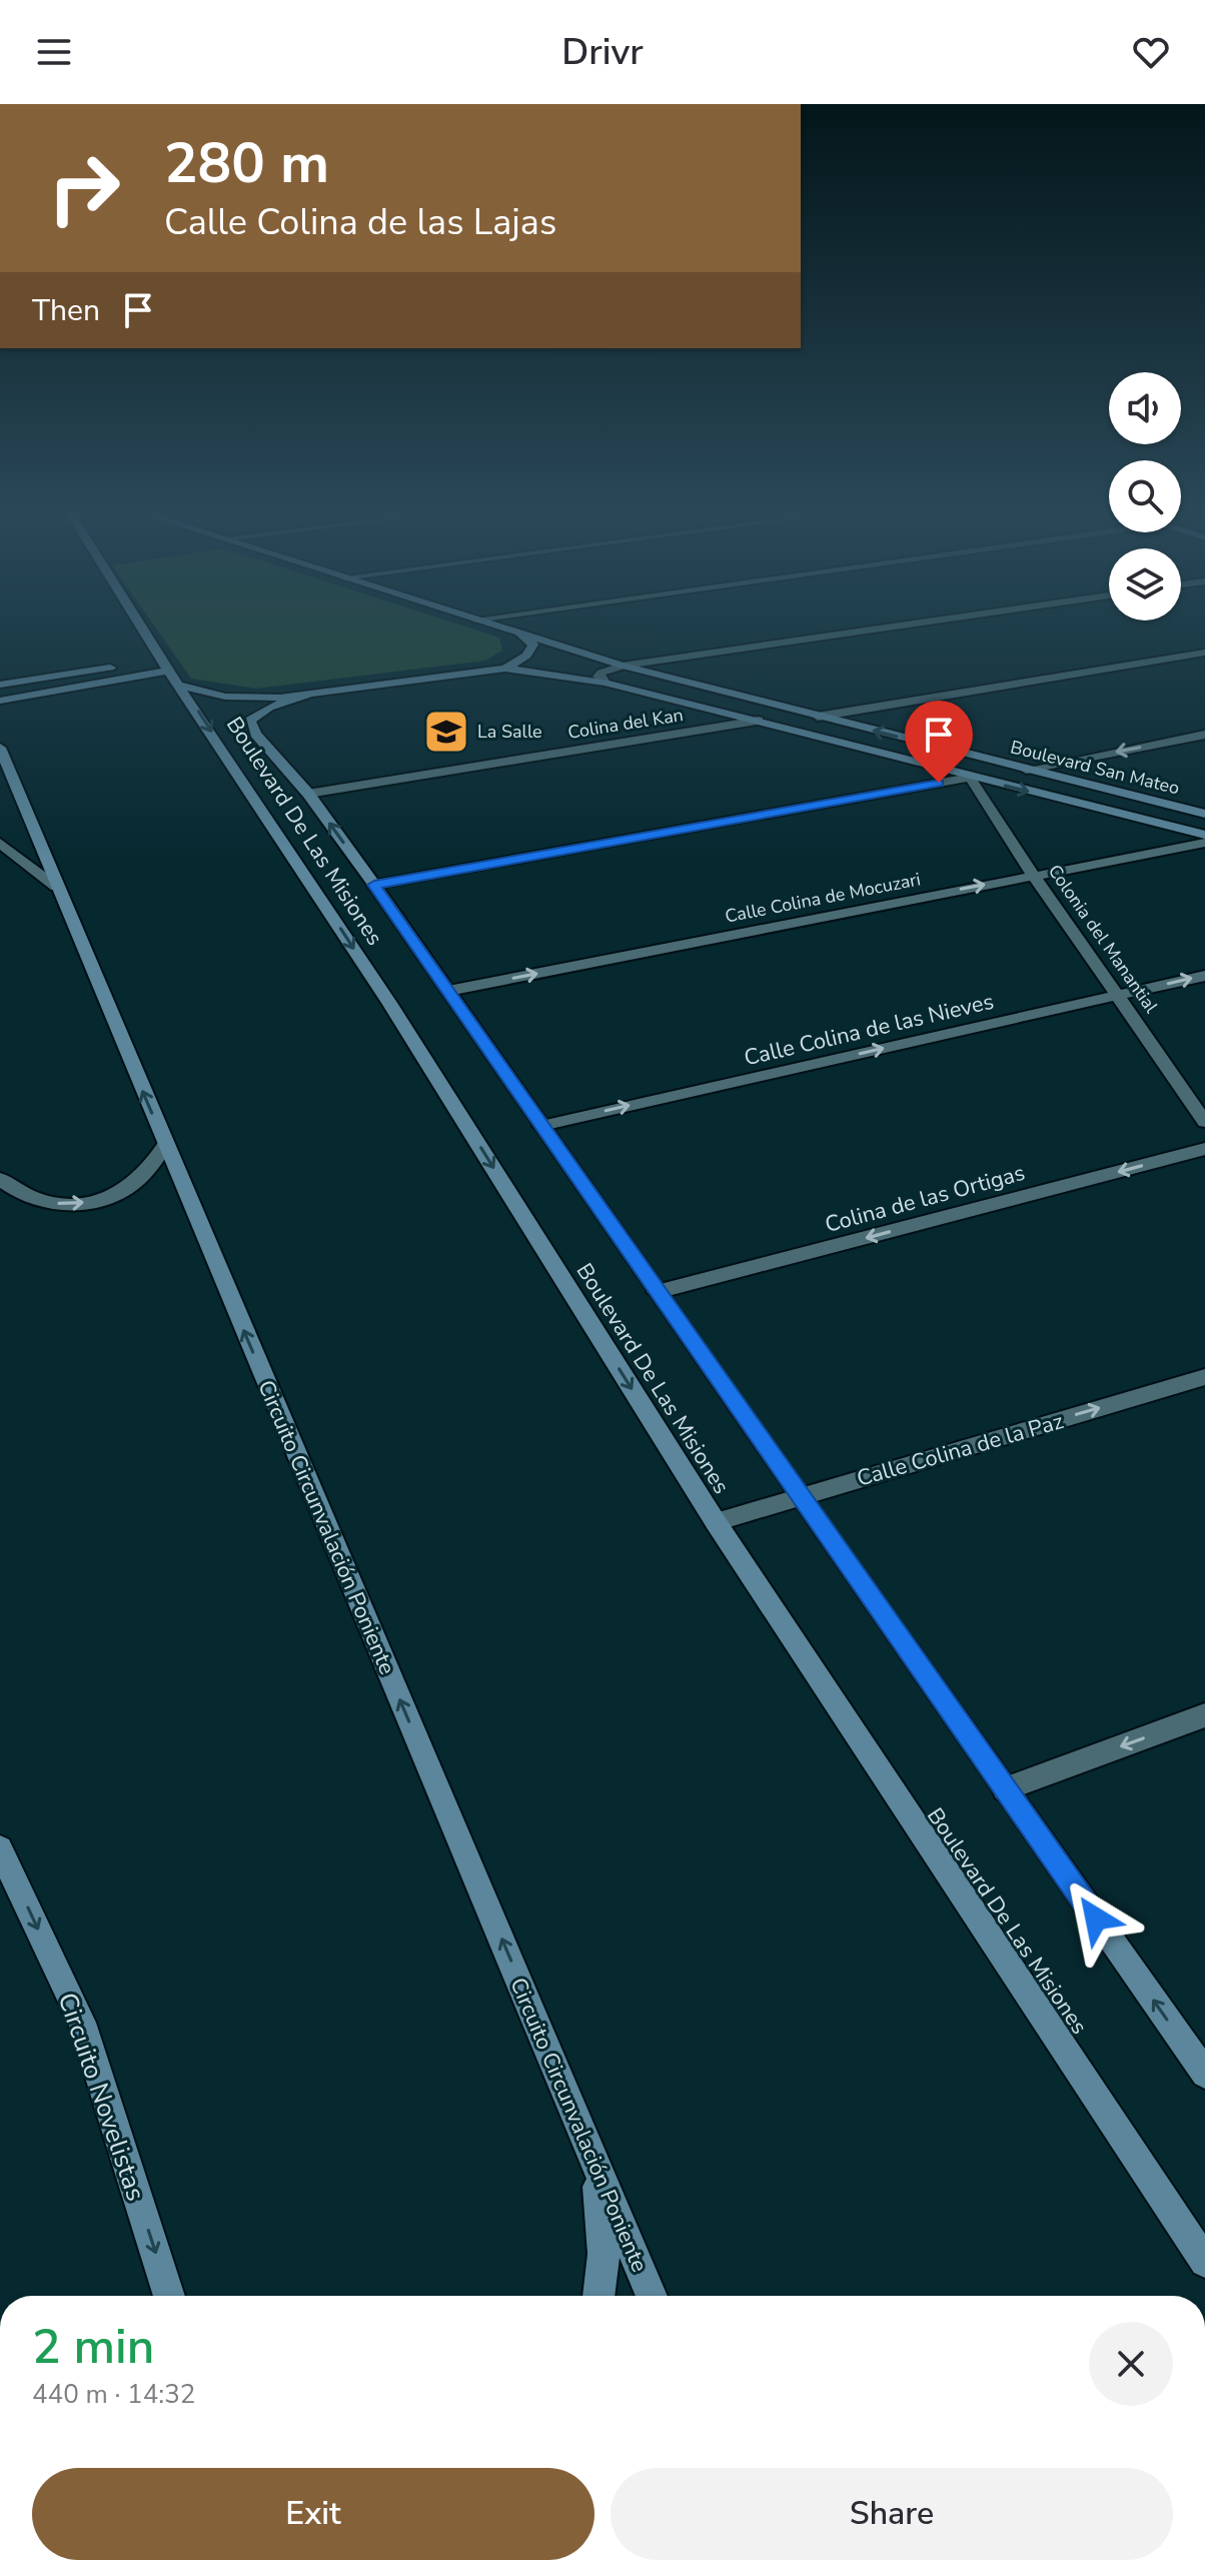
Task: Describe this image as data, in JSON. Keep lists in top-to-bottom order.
{
  "streets": {
    "street": [
      "Colina del Kan",
      "Boulevard San Mateo",
      "Boulevard De Las Misiones",
      "Calle Colina de Mocuzari",
      "Colonia del Manantial",
      "Calle Colina de las Nieves",
      "Colina de las Ortigas",
      "Calle Colina de la Paz",
      "Circuito Circunvalación Poniente",
      "Circuito Novelistas"
    ]
  },
  "crossings": [
    ["Colina del Kan", "Boulevard San Mateo"],
    ["Colina del Kan", "Boulevard De Las Misiones"],
    ["Boulevard San Mateo", "Boulevard De Las Misiones"],
    ["Boulevard San Mateo", "Colonia del Manantial"],
    ["Boulevard De Las Misiones", "Calle Colina de Mocuzari"],
    ["Boulevard De Las Misiones", "Calle Colina de las Nieves"],
    ["Boulevard De Las Misiones", "Colina de las Ortigas"],
    ["Boulevard De Las Misiones", "Calle Colina de la Paz"],
    ["Calle Colina de Mocuzari", "Colonia del Manantial"],
    ["Colonia del Manantial", "Calle Colina de las Nieves"]
  ],
  "one_way": [
    "Calle Colina de las Nieves",
    "Colina de las Ortigas",
    "Calle Colina de la Paz",
    "Circuito Circunvalación Poniente",
    "Circuito Novelistas"
  ],
  "places": {
    "school or university": ["La Salle"]
  },
  "page": {
    "header": "Drivr",
    "turn": ["280 m", "Calle Colina de las Lajas"],
    "then": "Then",
    "heading": ["2 min", "440 m · 14:32"],
    "buttons": ["Exit", "Share"]
  }
}
